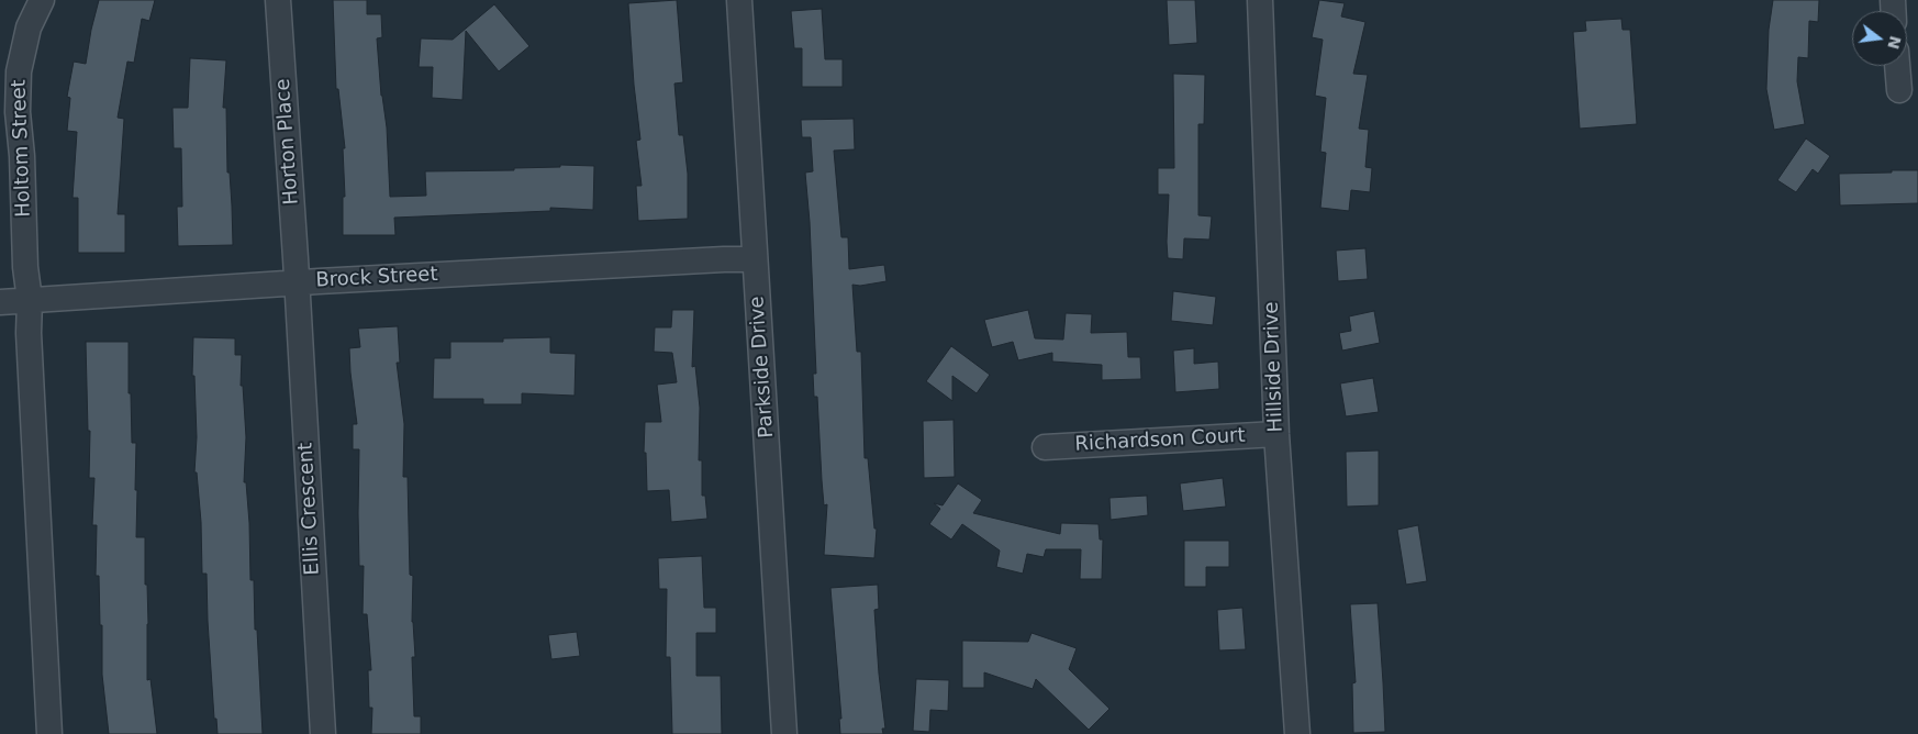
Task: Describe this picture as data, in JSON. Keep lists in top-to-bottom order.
{
  "streets": {
    "street": [
      "Horton Place",
      "Holtom Street",
      "Brock Street",
      "Parkside Drive",
      "Hillside Drive",
      "Richardson Court",
      "Ellis Crescent"
    ]
  },
  "crossings": [
    ["Horton Place", "Brock Street"],
    ["Horton Place", "Ellis Crescent"],
    ["Holtom Street", "Brock Street"],
    ["Brock Street", "Parkside Drive"],
    ["Brock Street", "Ellis Crescent"],
    ["Hillside Drive", "Richardson Court"]
  ],
  "north": "right"
}
